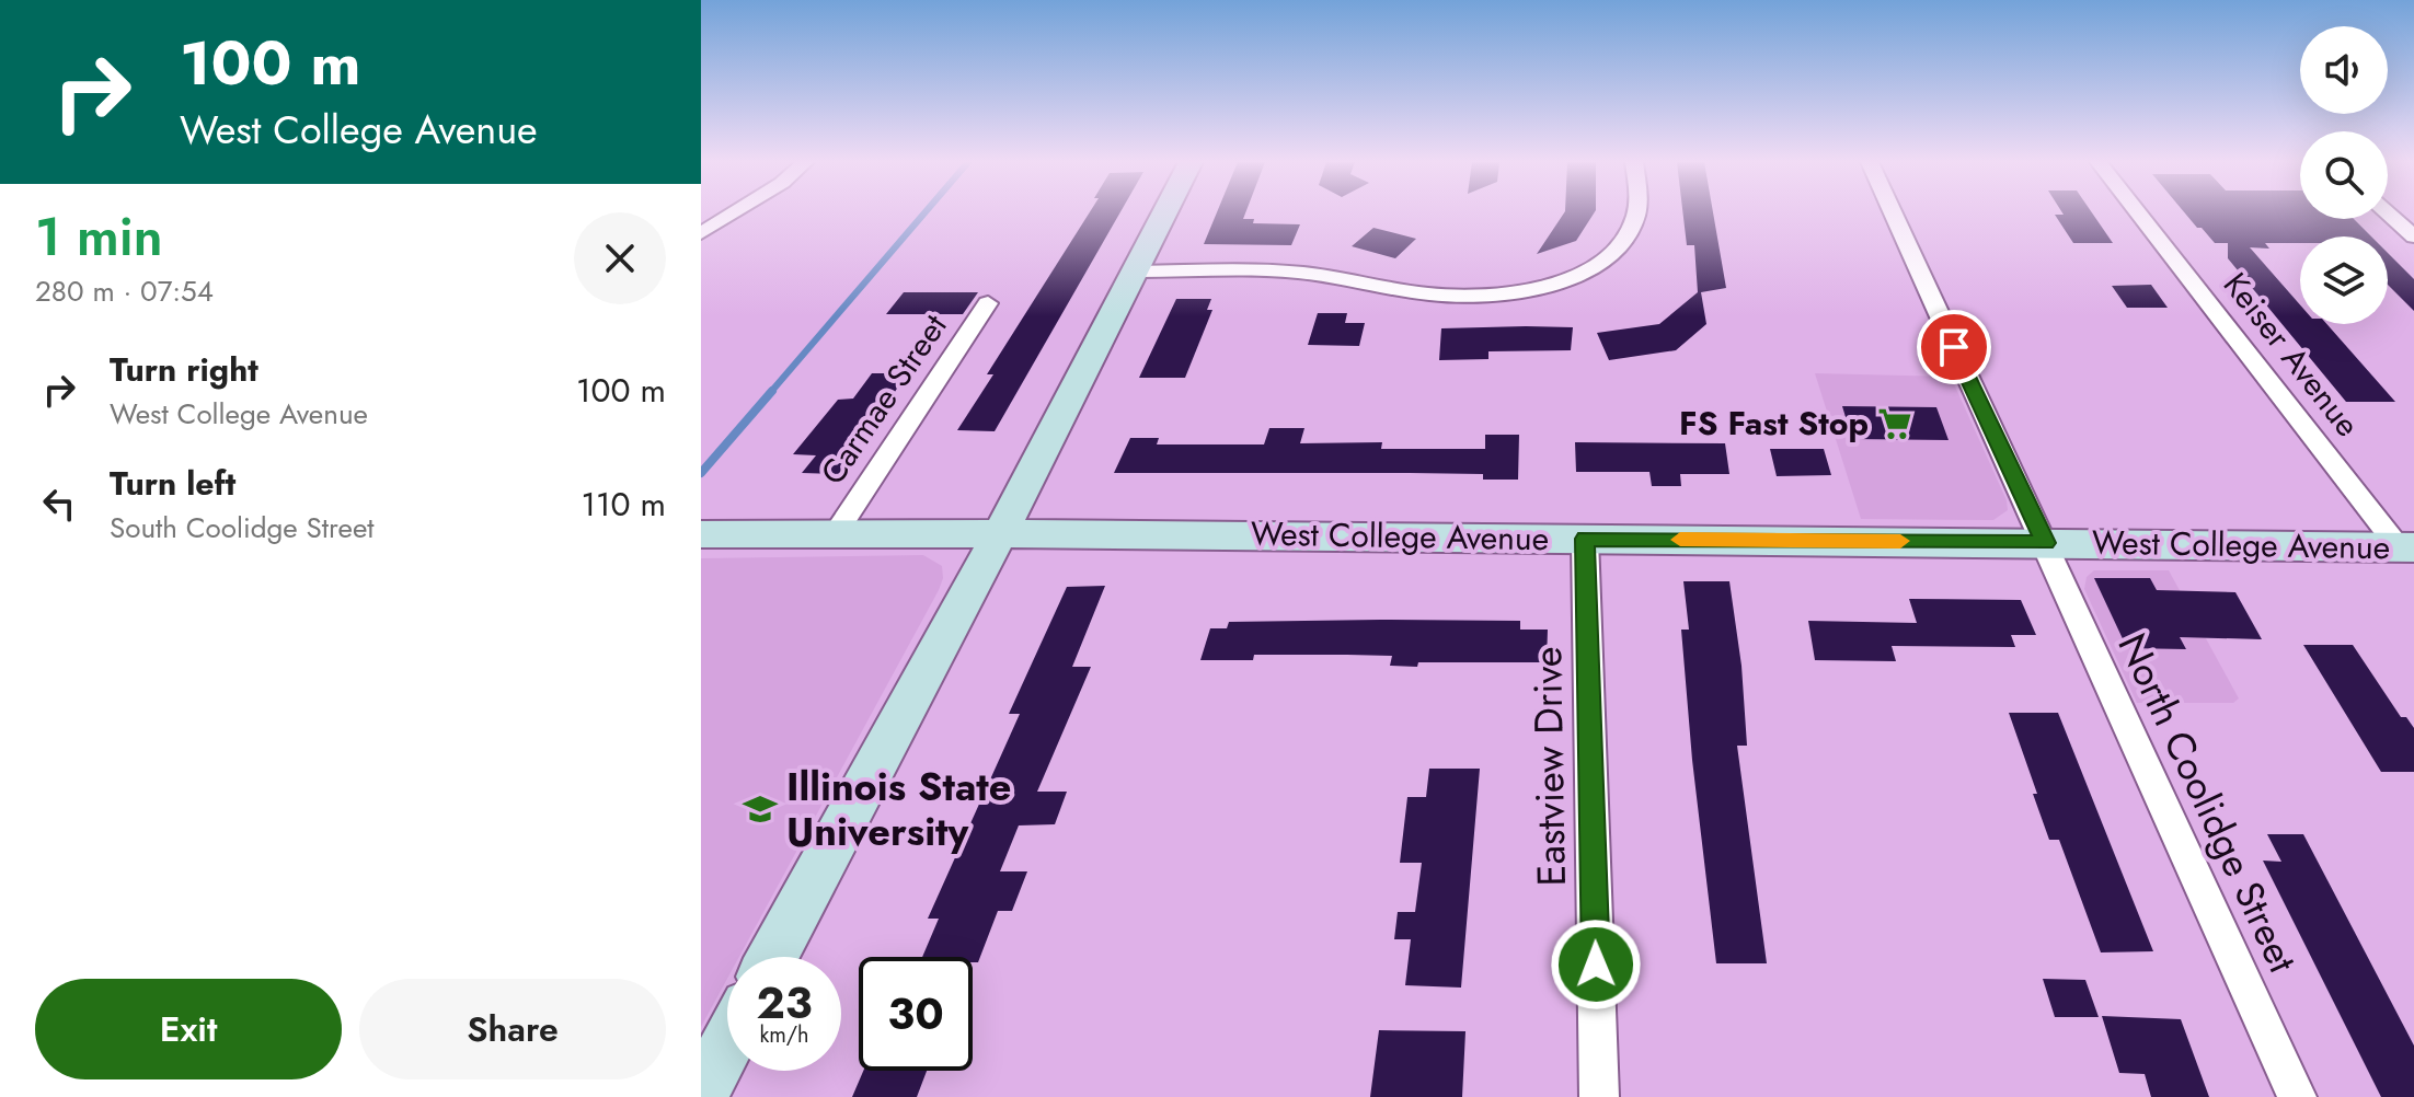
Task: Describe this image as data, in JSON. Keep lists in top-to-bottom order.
{
  "streets": {
    "main road": ["West College Avenue"],
    "street": [
      "Keiser Avenue",
      "Carmae Street",
      "Eastview Drive",
      "North Coolidge Street"
    ]
  },
  "crossings": [
    ["Keiser Avenue", "West College Avenue"],
    ["Carmae Street", "West College Avenue"],
    ["West College Avenue", "Eastview Drive"],
    ["West College Avenue", "North Coolidge Street"]
  ],
  "places": {
    "supermarket": ["FS Fast Stop"],
    "school or university": ["Illinois State University"]
  },
  "page": {
    "turn": ["100 m", "West College Avenue"],
    "heading": ["1 min", "280 m · 07:54"],
    "list": [
      {
        "name": "Turn right",
        "note": "West College Avenue",
        "value": "100 m"
      },
      {
        "name": "Turn left",
        "note": "South Coolidge Street",
        "value": "110 m"
      }
    ],
    "speed": "23 km/h",
    "limit": "30",
    "buttons": ["Exit", "Share"]
  }
}
